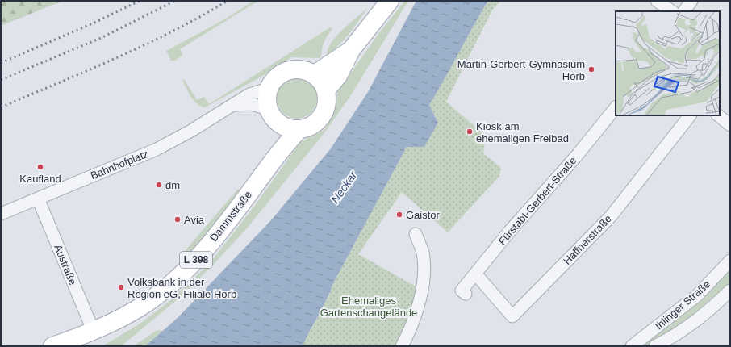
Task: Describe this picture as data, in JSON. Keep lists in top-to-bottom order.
{
  "streets": {
    "main road": ["Dammstraße", "L 398"],
    "street": [
      "Bahnhofplatz",
      "Fürstabt-Gerbert-Straße",
      "Haffnerstraße",
      "Austraße",
      "Ihlinger Straße"
    ]
  },
  "crossings": [
    ["Bahnhofplatz", "Dammstraße"],
    ["Bahnhofplatz", "L 398"],
    ["Bahnhofplatz", "Austraße"],
    ["Fürstabt-Gerbert-Straße", "Haffnerstraße"],
    ["Dammstraße", "L 398"],
    ["Dammstraße", "Austraße"]
  ],
  "water": ["Neckar"],
  "parks": ["Ehemaliges Gartenschaugelände"],
  "places": [
    "Martin-Gerbert-Gymnasium Horb",
    "Kiosk am ehemaligen Freibad",
    "Kaufland",
    "dm",
    "Gaistor",
    "Avia",
    "Volksbank in der Region eG, Filiale Horb"
  ]
}
